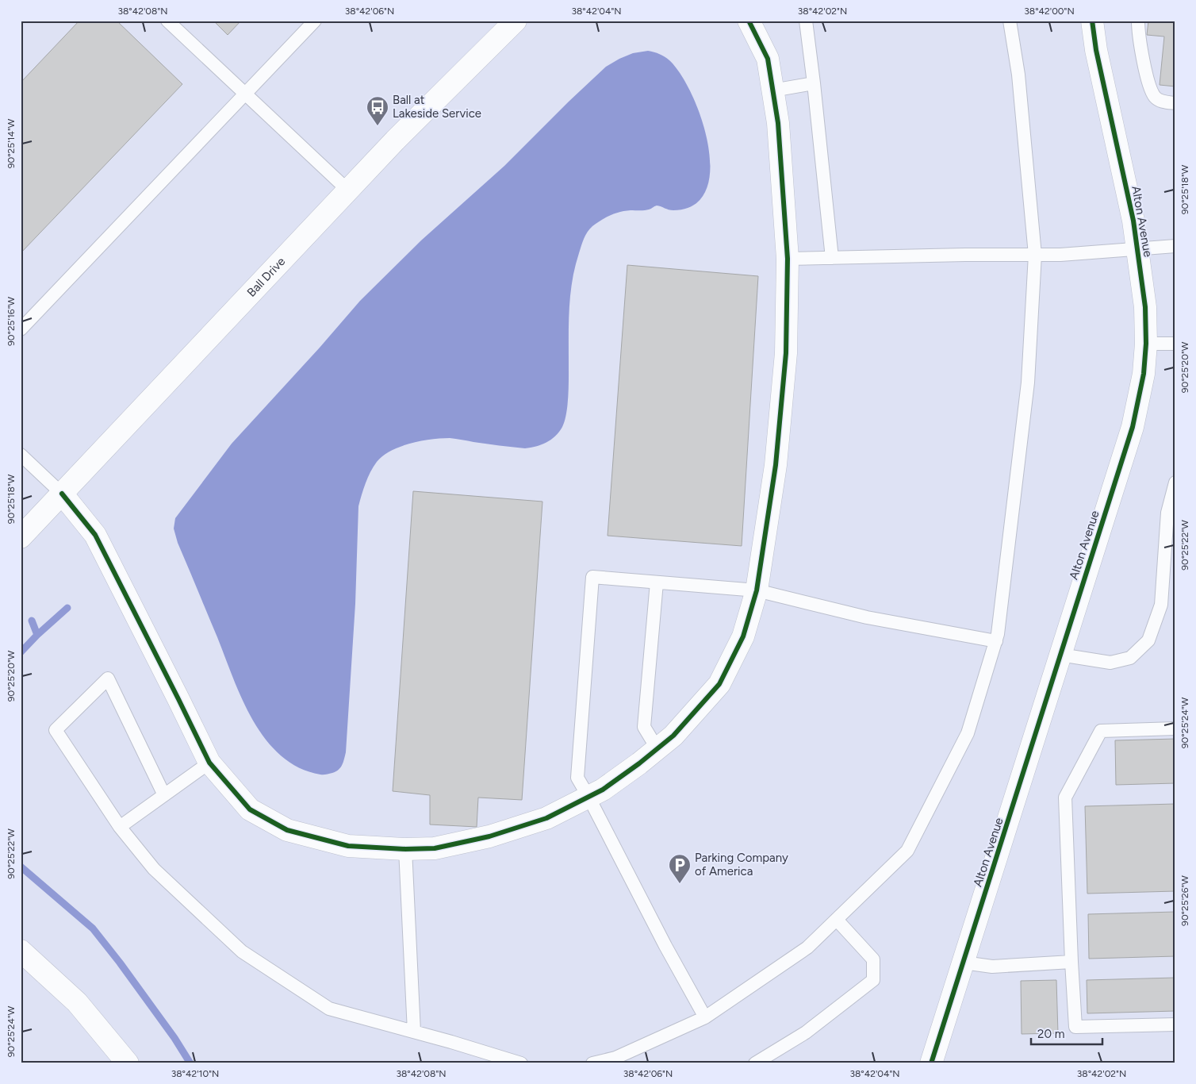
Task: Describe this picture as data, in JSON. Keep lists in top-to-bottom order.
{
  "streets": {
    "street": ["Alton Avenue", "Ball Drive"]
  },
  "places": {
    "bus stop": ["Ball at Lakeside Service"],
    "parking": ["Parking Company of America"]
  },
  "scale_bar": "20 m",
  "coordinates": [
    "38°42'08\"N",
    "38°42'06\"N",
    "38°42'04\"N",
    "38°42'02\"N",
    "38°42'00\"N",
    "90°25'14\"W",
    "90°25'18\"W",
    "90°25'16\"W",
    "90°25'20\"W",
    "90°25'22\"W",
    "90°25'24\"W",
    "90°25'26\"W",
    "38°42'10\"N"
  ]
}
